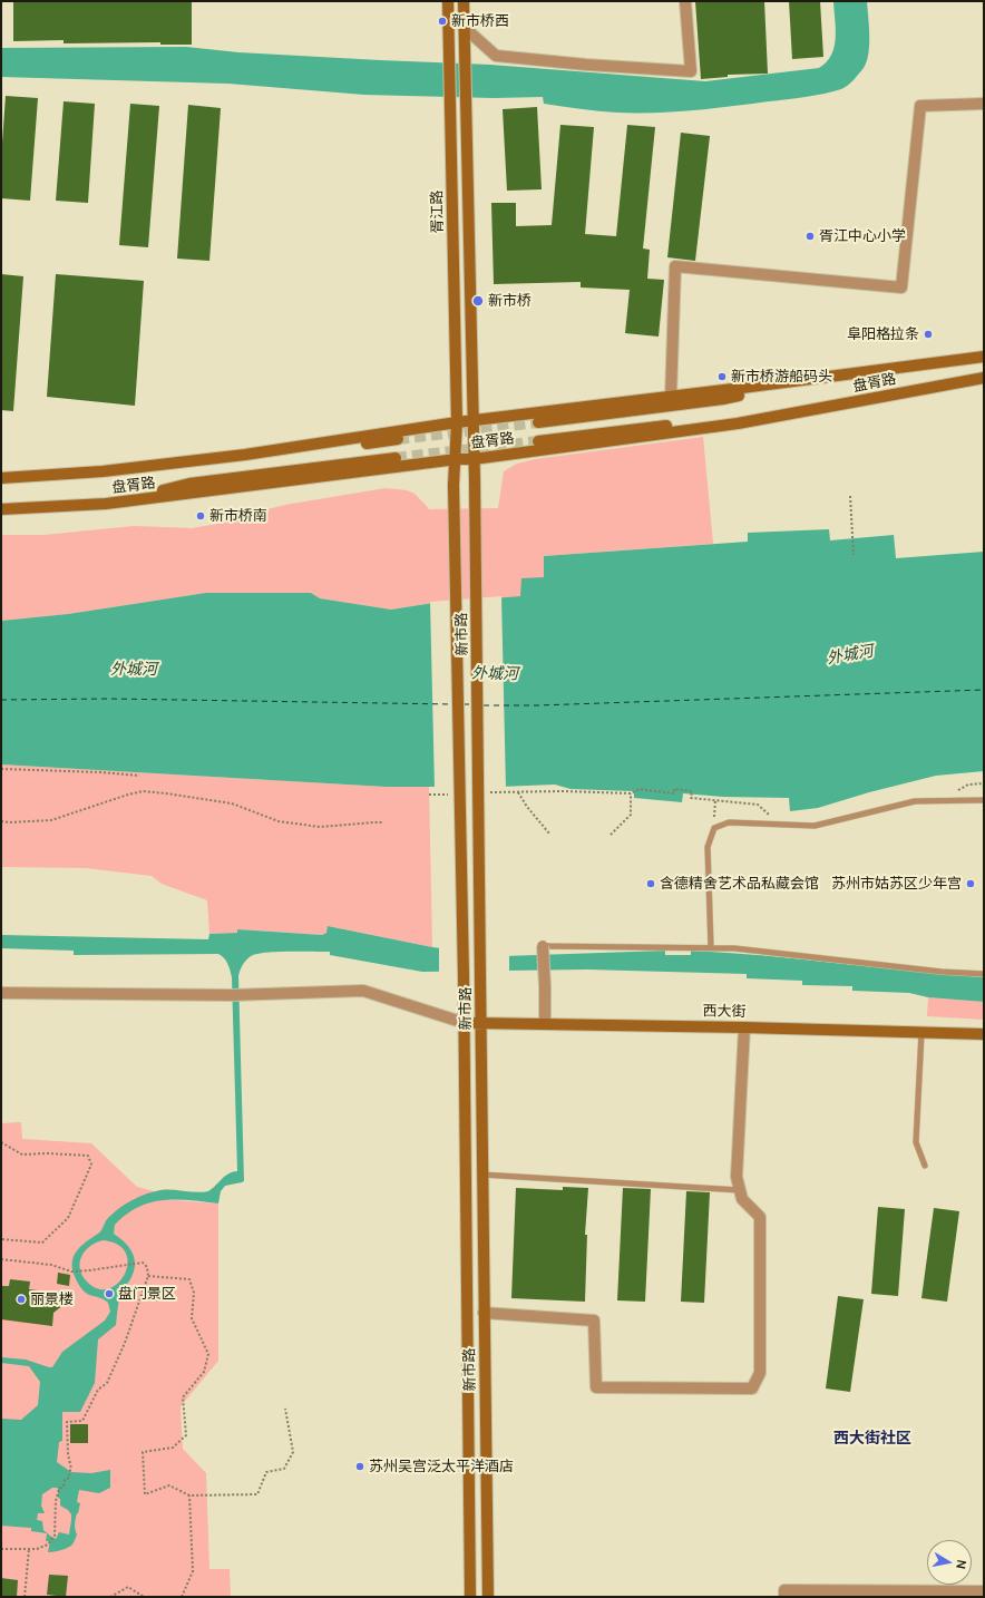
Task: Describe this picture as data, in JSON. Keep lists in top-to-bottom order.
{
  "streets": {
    "main road": [
      "胥江路",
      "盘胥路",
      "新市路",
      "西大街"
    ]
  },
  "crossings": [
    ["胥江路", "盘胥路"],
    ["胥江路", "新市路"],
    ["盘胥路", "新市路"],
    ["新市路", "西大街"]
  ],
  "districts": ["西大街社区"],
  "water": ["外城河"],
  "places": [
    "新市桥西",
    "胥江中心小学",
    "新市桥",
    "阜阳格拉条",
    "新市桥游船码头",
    "新市桥南",
    "含德精舍艺术品私藏会馆",
    "苏州市姑苏区少年宫",
    "盘门景区",
    "丽景楼",
    "苏州吴宫泛太平洋酒店"
  ],
  "north": "right"
}
